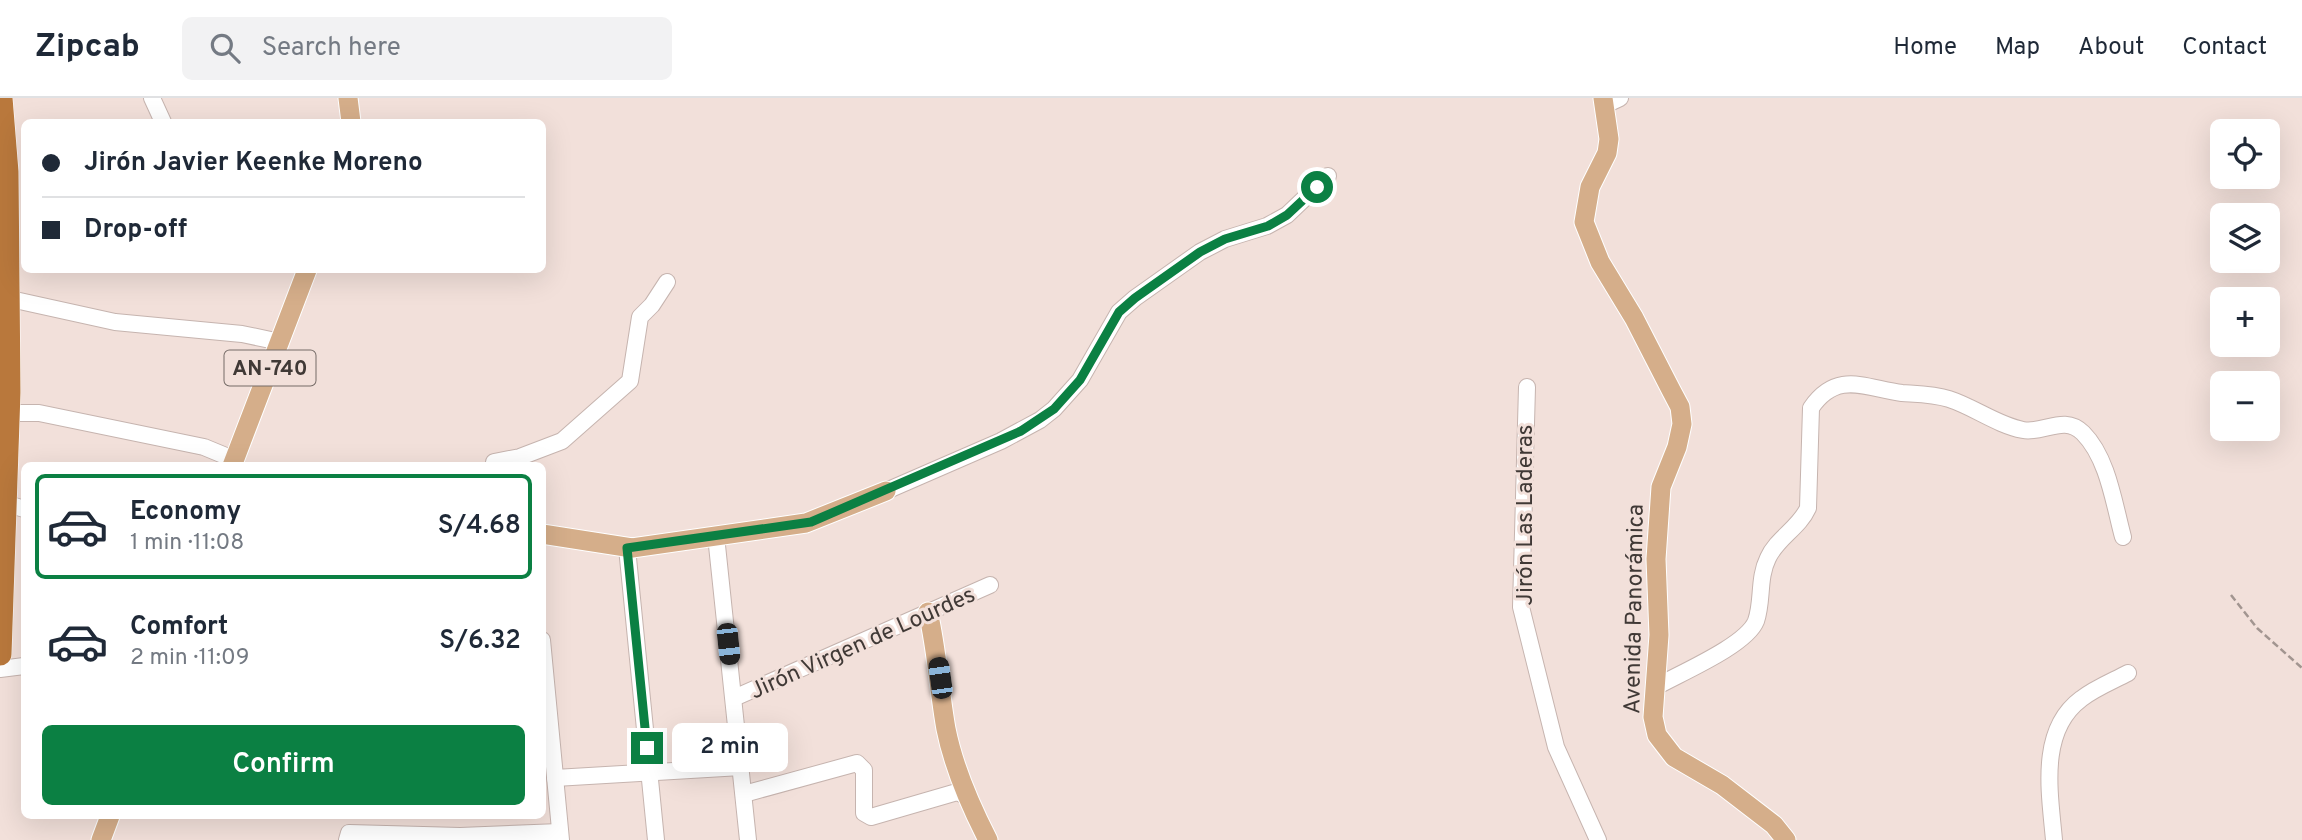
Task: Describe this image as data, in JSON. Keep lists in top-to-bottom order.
{
  "streets": {
    "main road": ["AN-740", "Avenida Panorámica"],
    "street": ["Jirón Las Laderas", "Jirón Virgen de Lourdes"]
  },
  "page": {
    "header": "Zipcab",
    "search": "Search here",
    "nav": [
      "Home",
      "Map",
      "About",
      "Contact"
    ],
    "map_buttons": ["+", "−"],
    "banner": ["Jirón Javier Keenke Moreno", "Drop-off"],
    "list": [
      {
        "name": "Economy",
        "note": "1 min · 11:08",
        "value": "S/4.68"
      },
      {
        "name": "Comfort",
        "note": "2 min · 11:09",
        "value": "S/6.32"
      }
    ],
    "buttons": "Confirm",
    "bubble": "2 min"
  }
}
